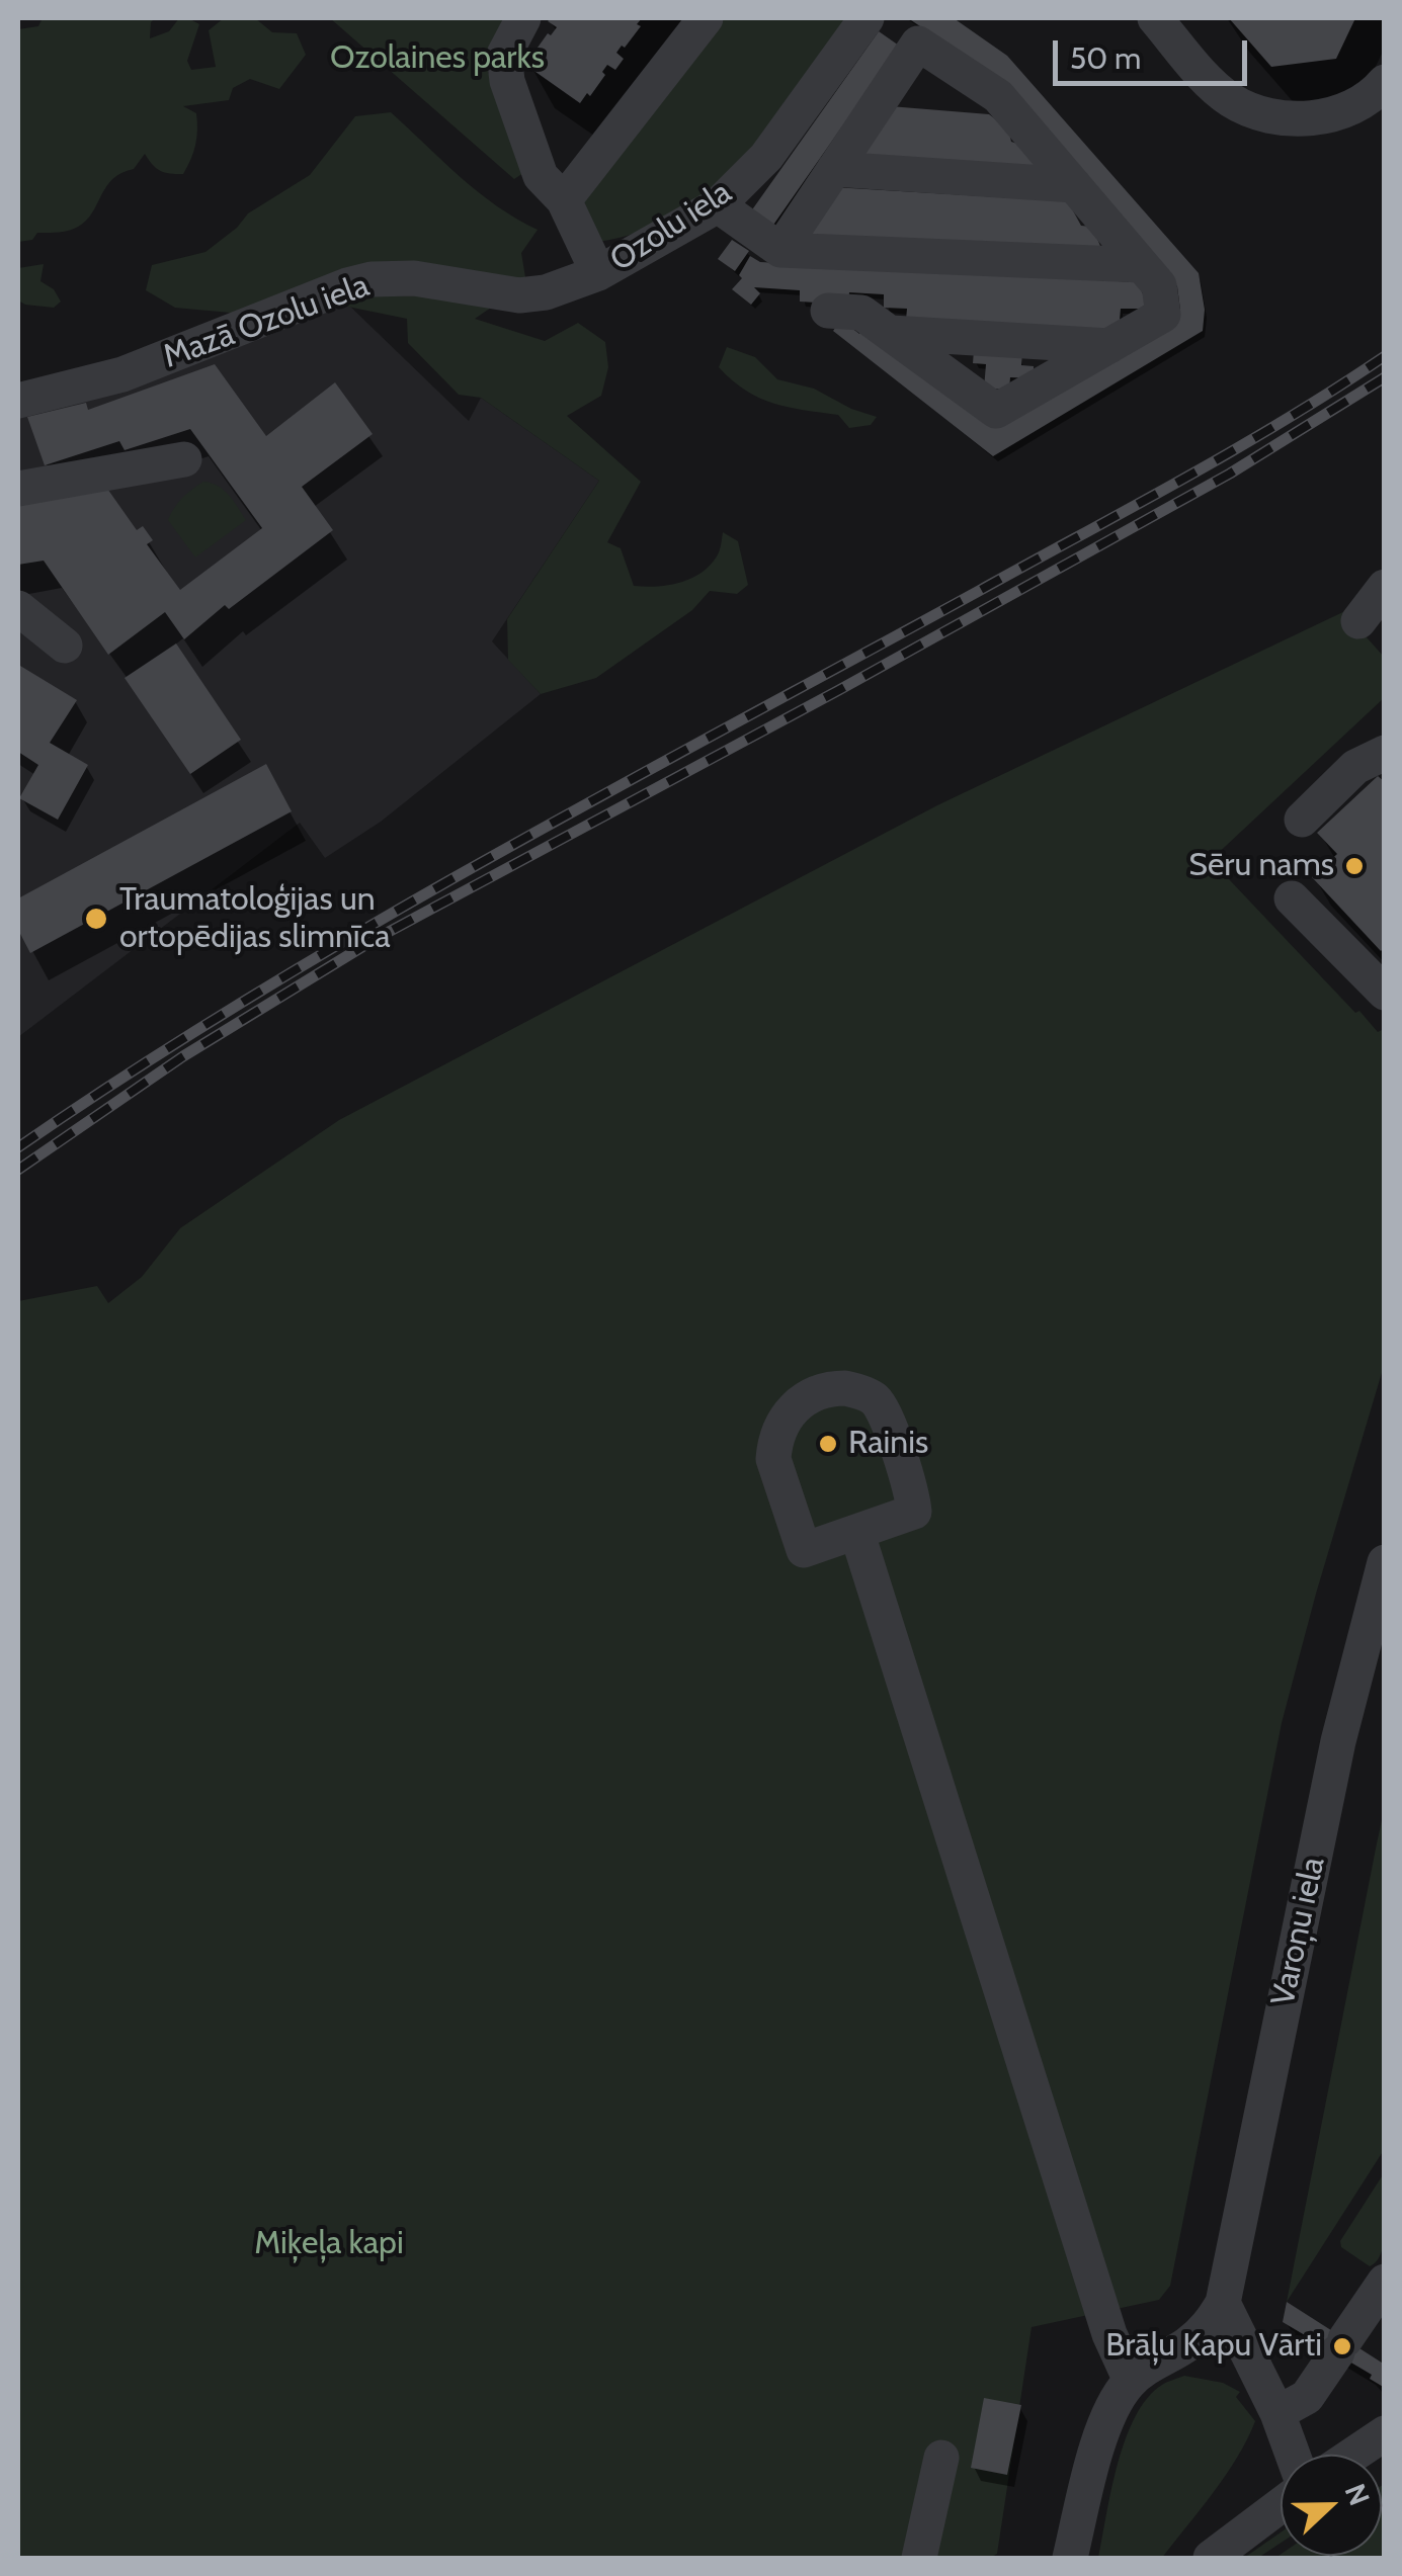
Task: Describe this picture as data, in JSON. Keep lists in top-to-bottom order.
{
  "streets": {
    "street": ["Ozolu iela", "Mazā Ozolu iela", "Varoņu iela"]
  },
  "crossings": [
    ["Ozolu iela", "Mazā Ozolu iela"]
  ],
  "parks": ["Ozolaines parks", "Miķeļa kapi"],
  "places": [
    "Sēru nams",
    "Traumatoloģijas un ortopēdijas slimnīca",
    "Rainis",
    "Brāļu Kapu Vārti"
  ],
  "scale_bar": "50 m",
  "north": "right"
}
